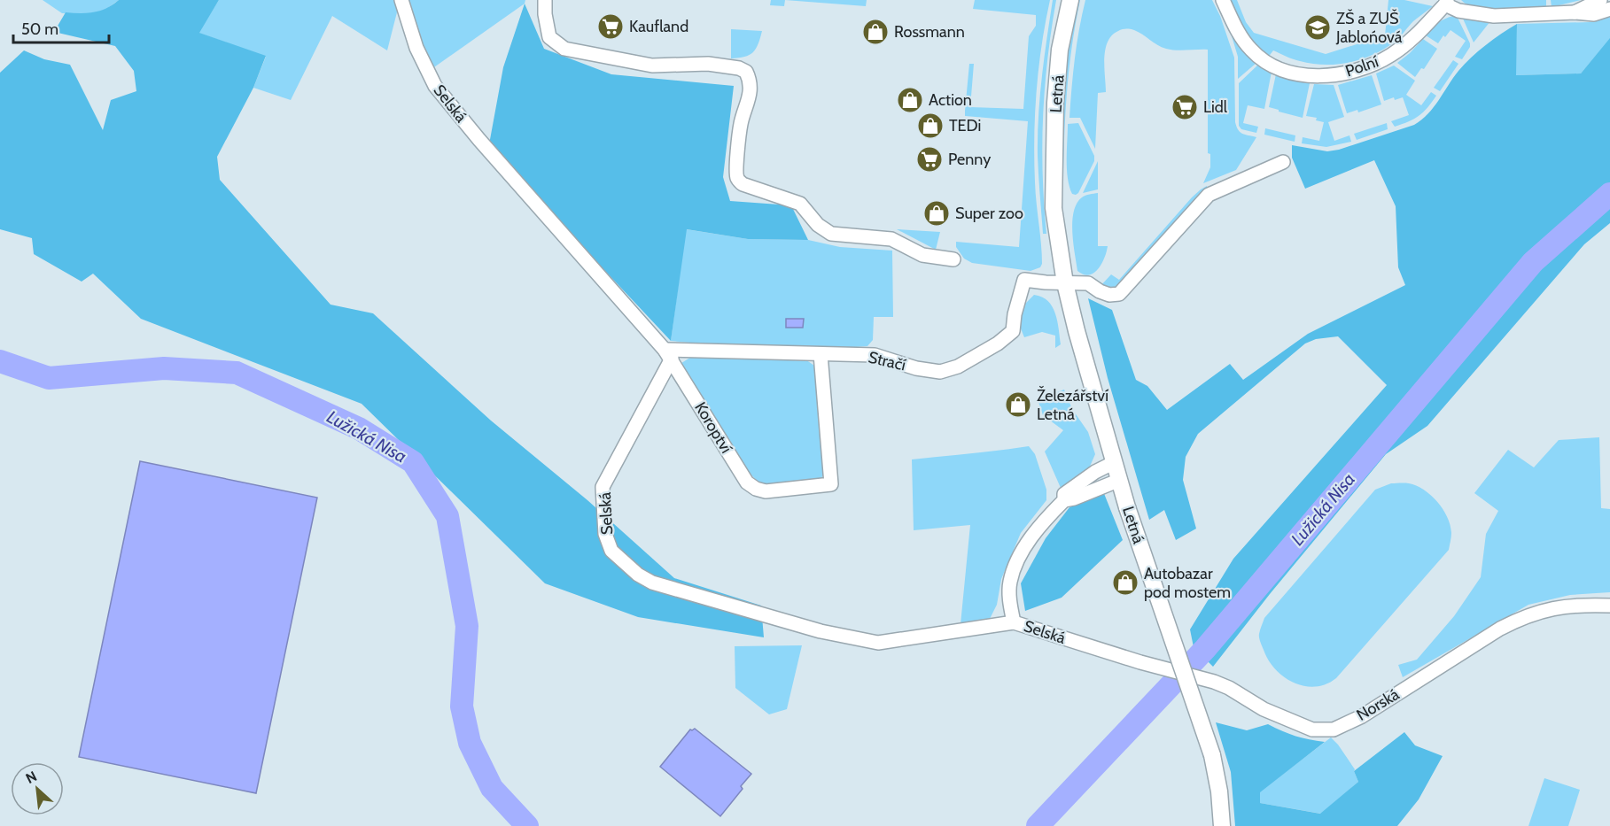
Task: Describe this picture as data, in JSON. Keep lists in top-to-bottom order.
{
  "streets": {
    "street": [
      "Polní",
      "Letná",
      "Selská",
      "Stračí",
      "Koroptví",
      "Norská"
    ]
  },
  "crossings": [
    ["Letná", "Stračí"],
    ["Selská", "Stračí"],
    ["Selská", "Koroptví"],
    ["Selská", "Norská"],
    ["Stračí", "Koroptví"]
  ],
  "water": ["Lužická Nisa"],
  "places": {
    "supermarket": ["Kaufland", "Lidl", "Penny"],
    "school or university": ["ZŠ a ZUŠ Jablońová"],
    "shop": [
      "Rossmann",
      "Action",
      "TEDi",
      "Super zoo",
      "Železářství Letná",
      "Autobazar pod mostem"
    ]
  },
  "scale_bar": "50 m",
  "north": "top left"
}
